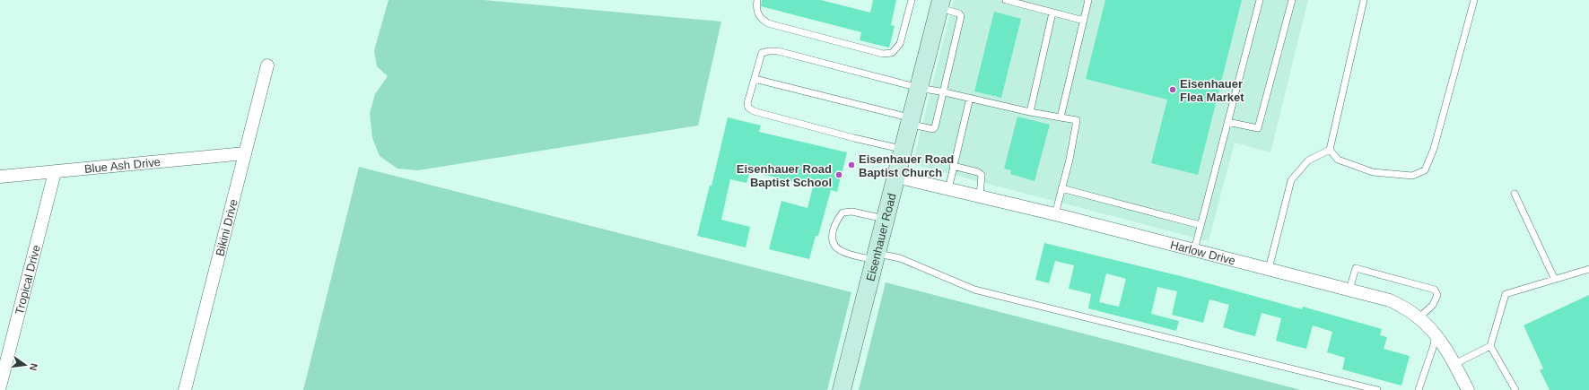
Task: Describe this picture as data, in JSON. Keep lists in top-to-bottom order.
{
  "streets": {
    "main road": ["Eisenhauer Road"],
    "street": [
      "Blue Ash Drive",
      "Bikini Drive",
      "Harlow Drive",
      "Tropical Drive"
    ]
  },
  "crossings": [
    ["Blue Ash Drive", "Bikini Drive"],
    ["Blue Ash Drive", "Tropical Drive"],
    ["Eisenhauer Road", "Harlow Drive"]
  ],
  "places": ["Eisenhauer Flea Market", "Eisenhauer Road Baptist Church", "Eisenhauer Road Baptist School"],
  "north": "right"
}
